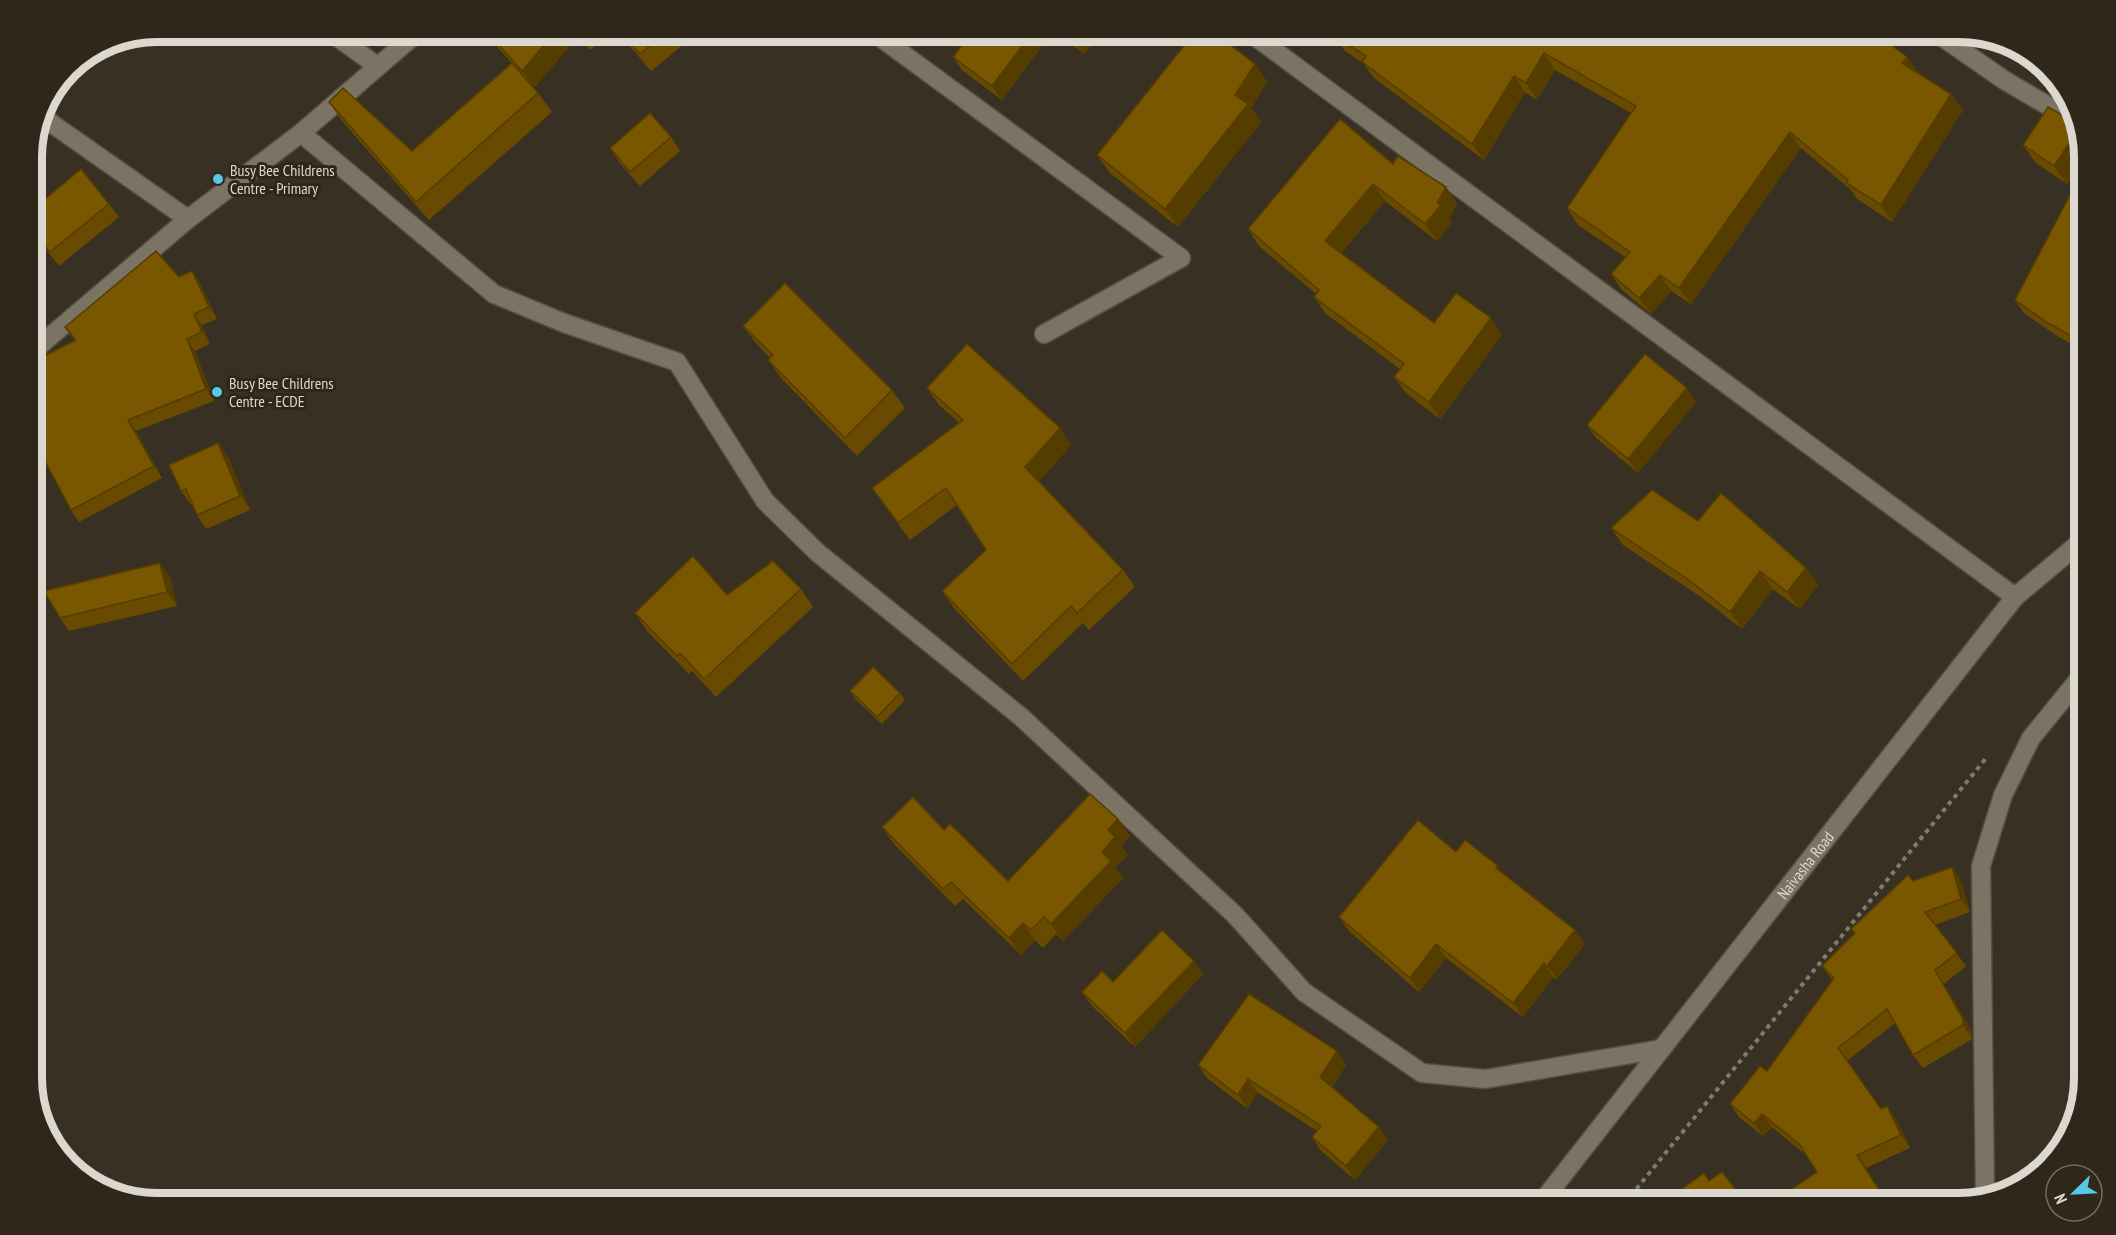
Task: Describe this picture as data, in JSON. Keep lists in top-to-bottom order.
{
  "streets": {
    "street": ["Naivasha Road"]
  },
  "places": ["Busy Bee Childrens Centre - Primary", "Busy Bee Childrens Centre - ECDE"],
  "north": "bottom left"
}
